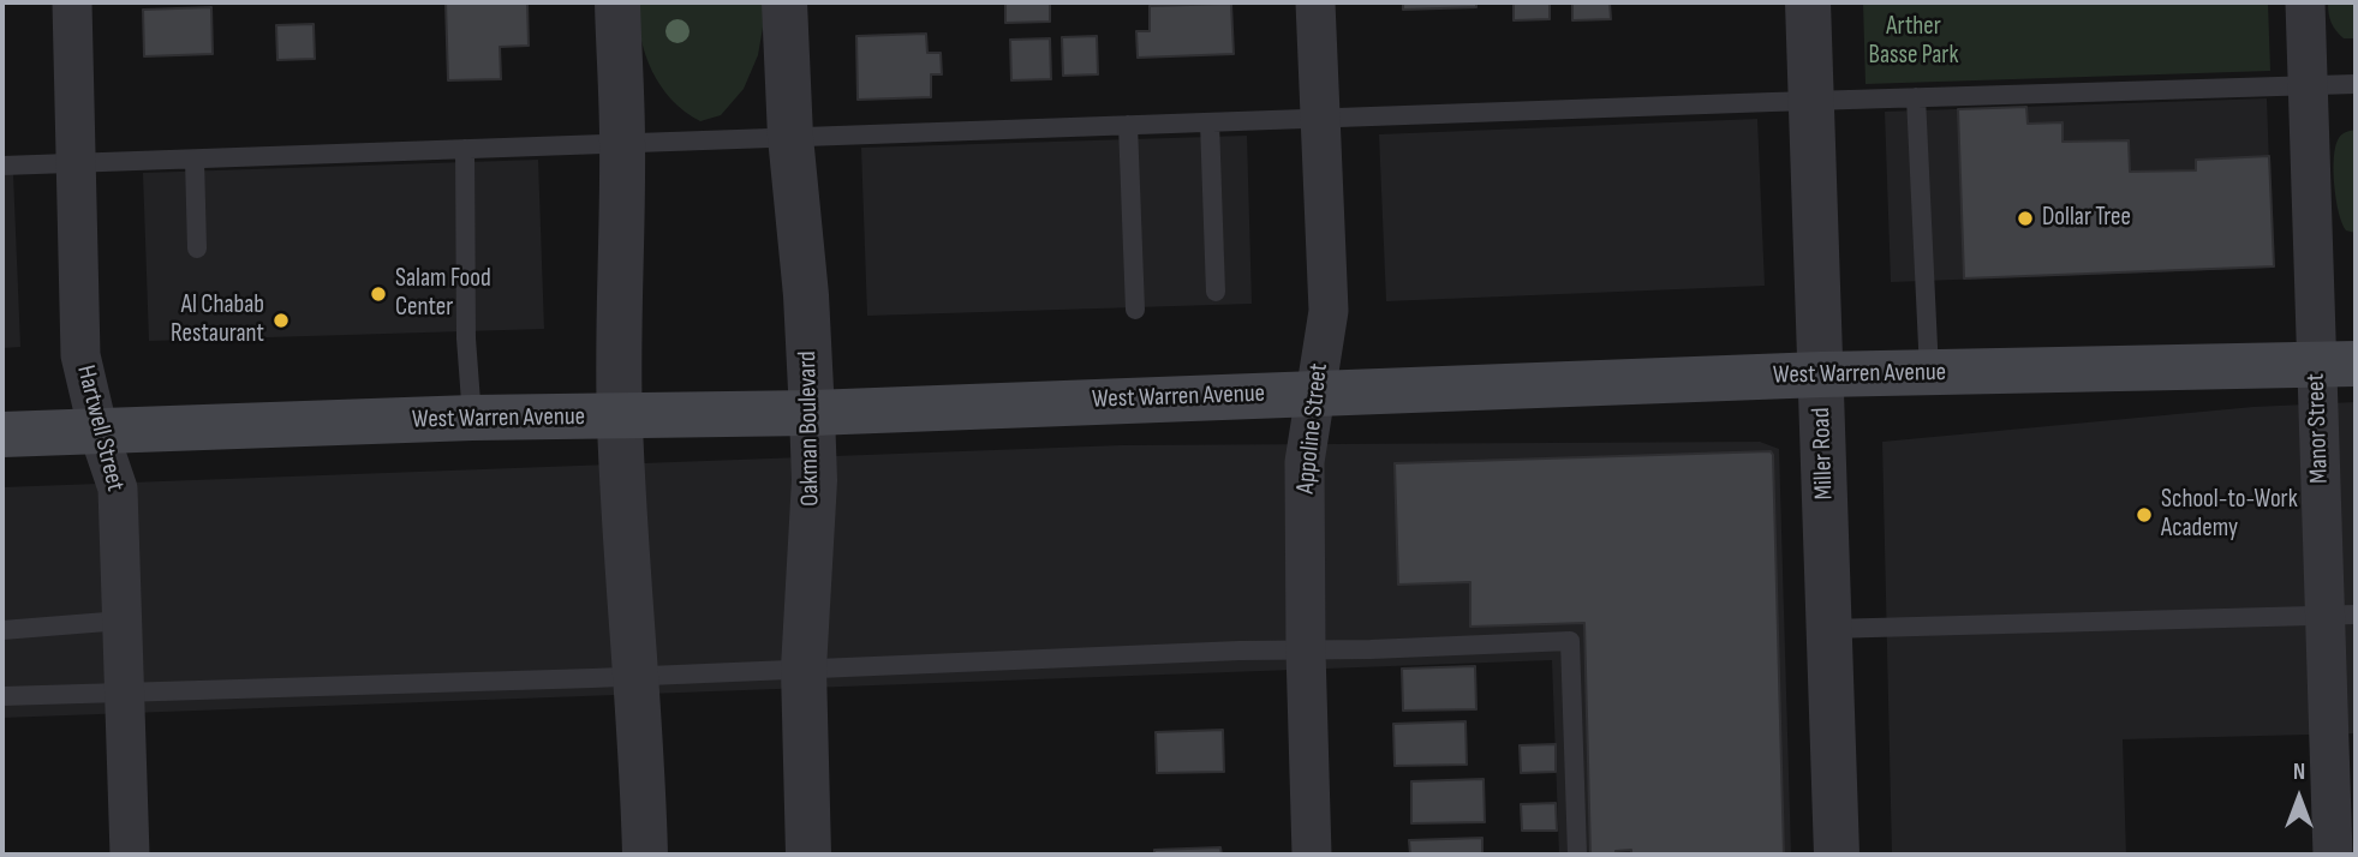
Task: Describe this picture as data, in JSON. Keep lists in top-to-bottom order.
{
  "streets": {
    "main road": ["West Warren Avenue"],
    "street": [
      "Hartwell Street",
      "Oakman Boulevard",
      "Appoline Street",
      "Manor Street",
      "Miller Road"
    ]
  },
  "crossings": [
    ["West Warren Avenue", "Hartwell Street"],
    ["West Warren Avenue", "Oakman Boulevard"],
    ["West Warren Avenue", "Appoline Street"],
    ["West Warren Avenue", "Manor Street"],
    ["West Warren Avenue", "Miller Road"]
  ],
  "parks": ["Arther Basse Park"],
  "places": [
    "Dollar Tree",
    "Salam Food Center",
    "Al Chabab Restaurant",
    "School-to-Work Academy"
  ],
  "north": "top"
}
